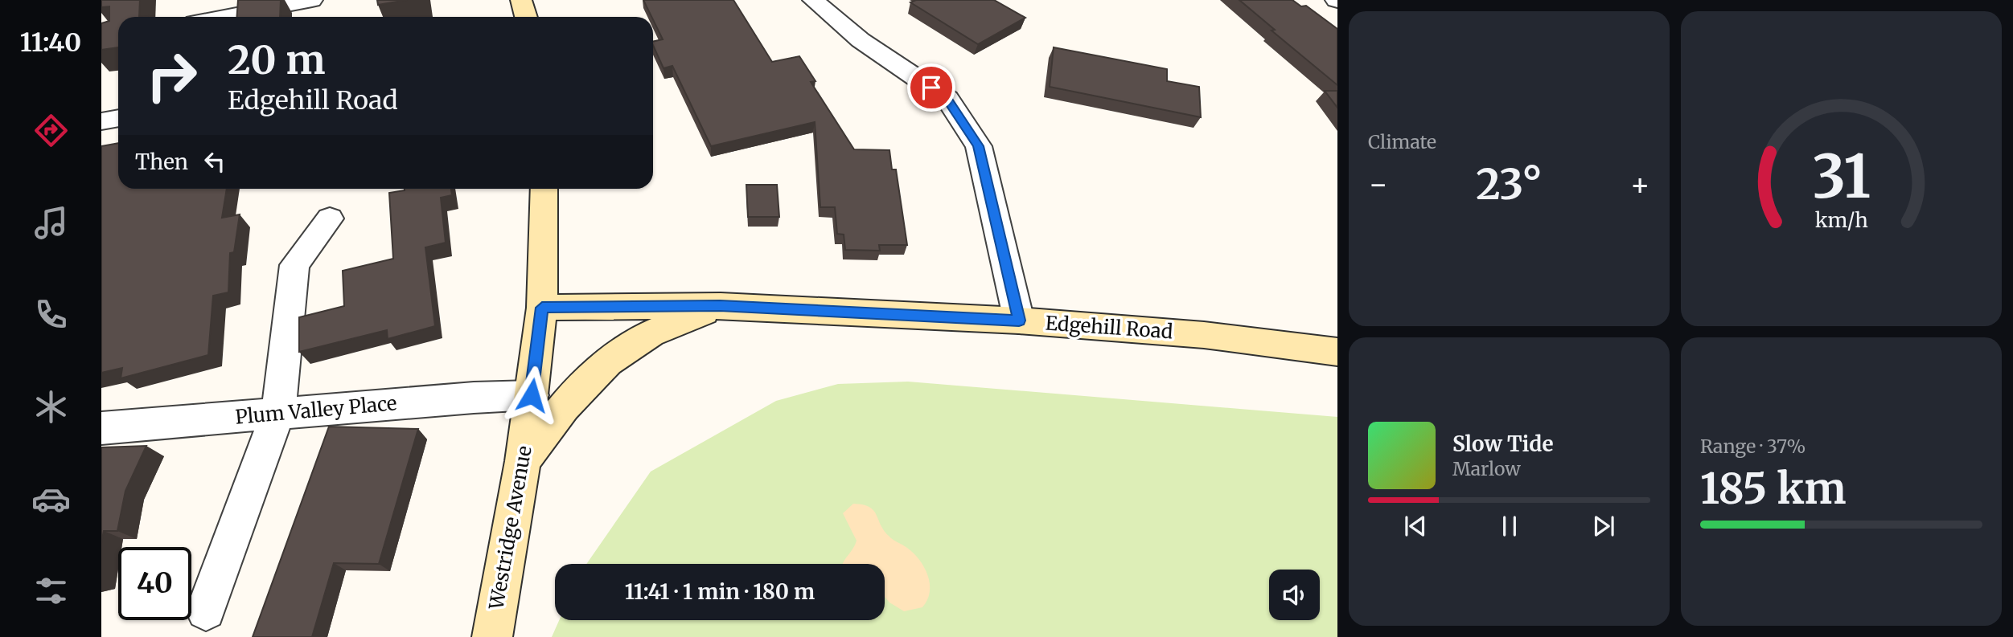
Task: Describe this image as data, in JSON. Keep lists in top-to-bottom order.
{
  "streets": {
    "street": ["Edgehill Road", "Plum Valley Place", "Westridge Avenue"]
  },
  "crossings": [
    ["Edgehill Road", "Westridge Avenue"],
    ["Plum Valley Place", "Westridge Avenue"]
  ],
  "page": {
    "tabs": "11:40",
    "tile": [
      "Climate",
      ["Range · 37%", "185 km"]
    ],
    "turn": ["20 m", "Edgehill Road"],
    "then": "Then",
    "heat": ["−", "23°", "+"],
    "song": ["Slow Tide", "Marlow"],
    "limit": "40",
    "trip": "11:41 · 1 min · 180 m",
    "gauge": ["31", "km/h"]
  }
}
